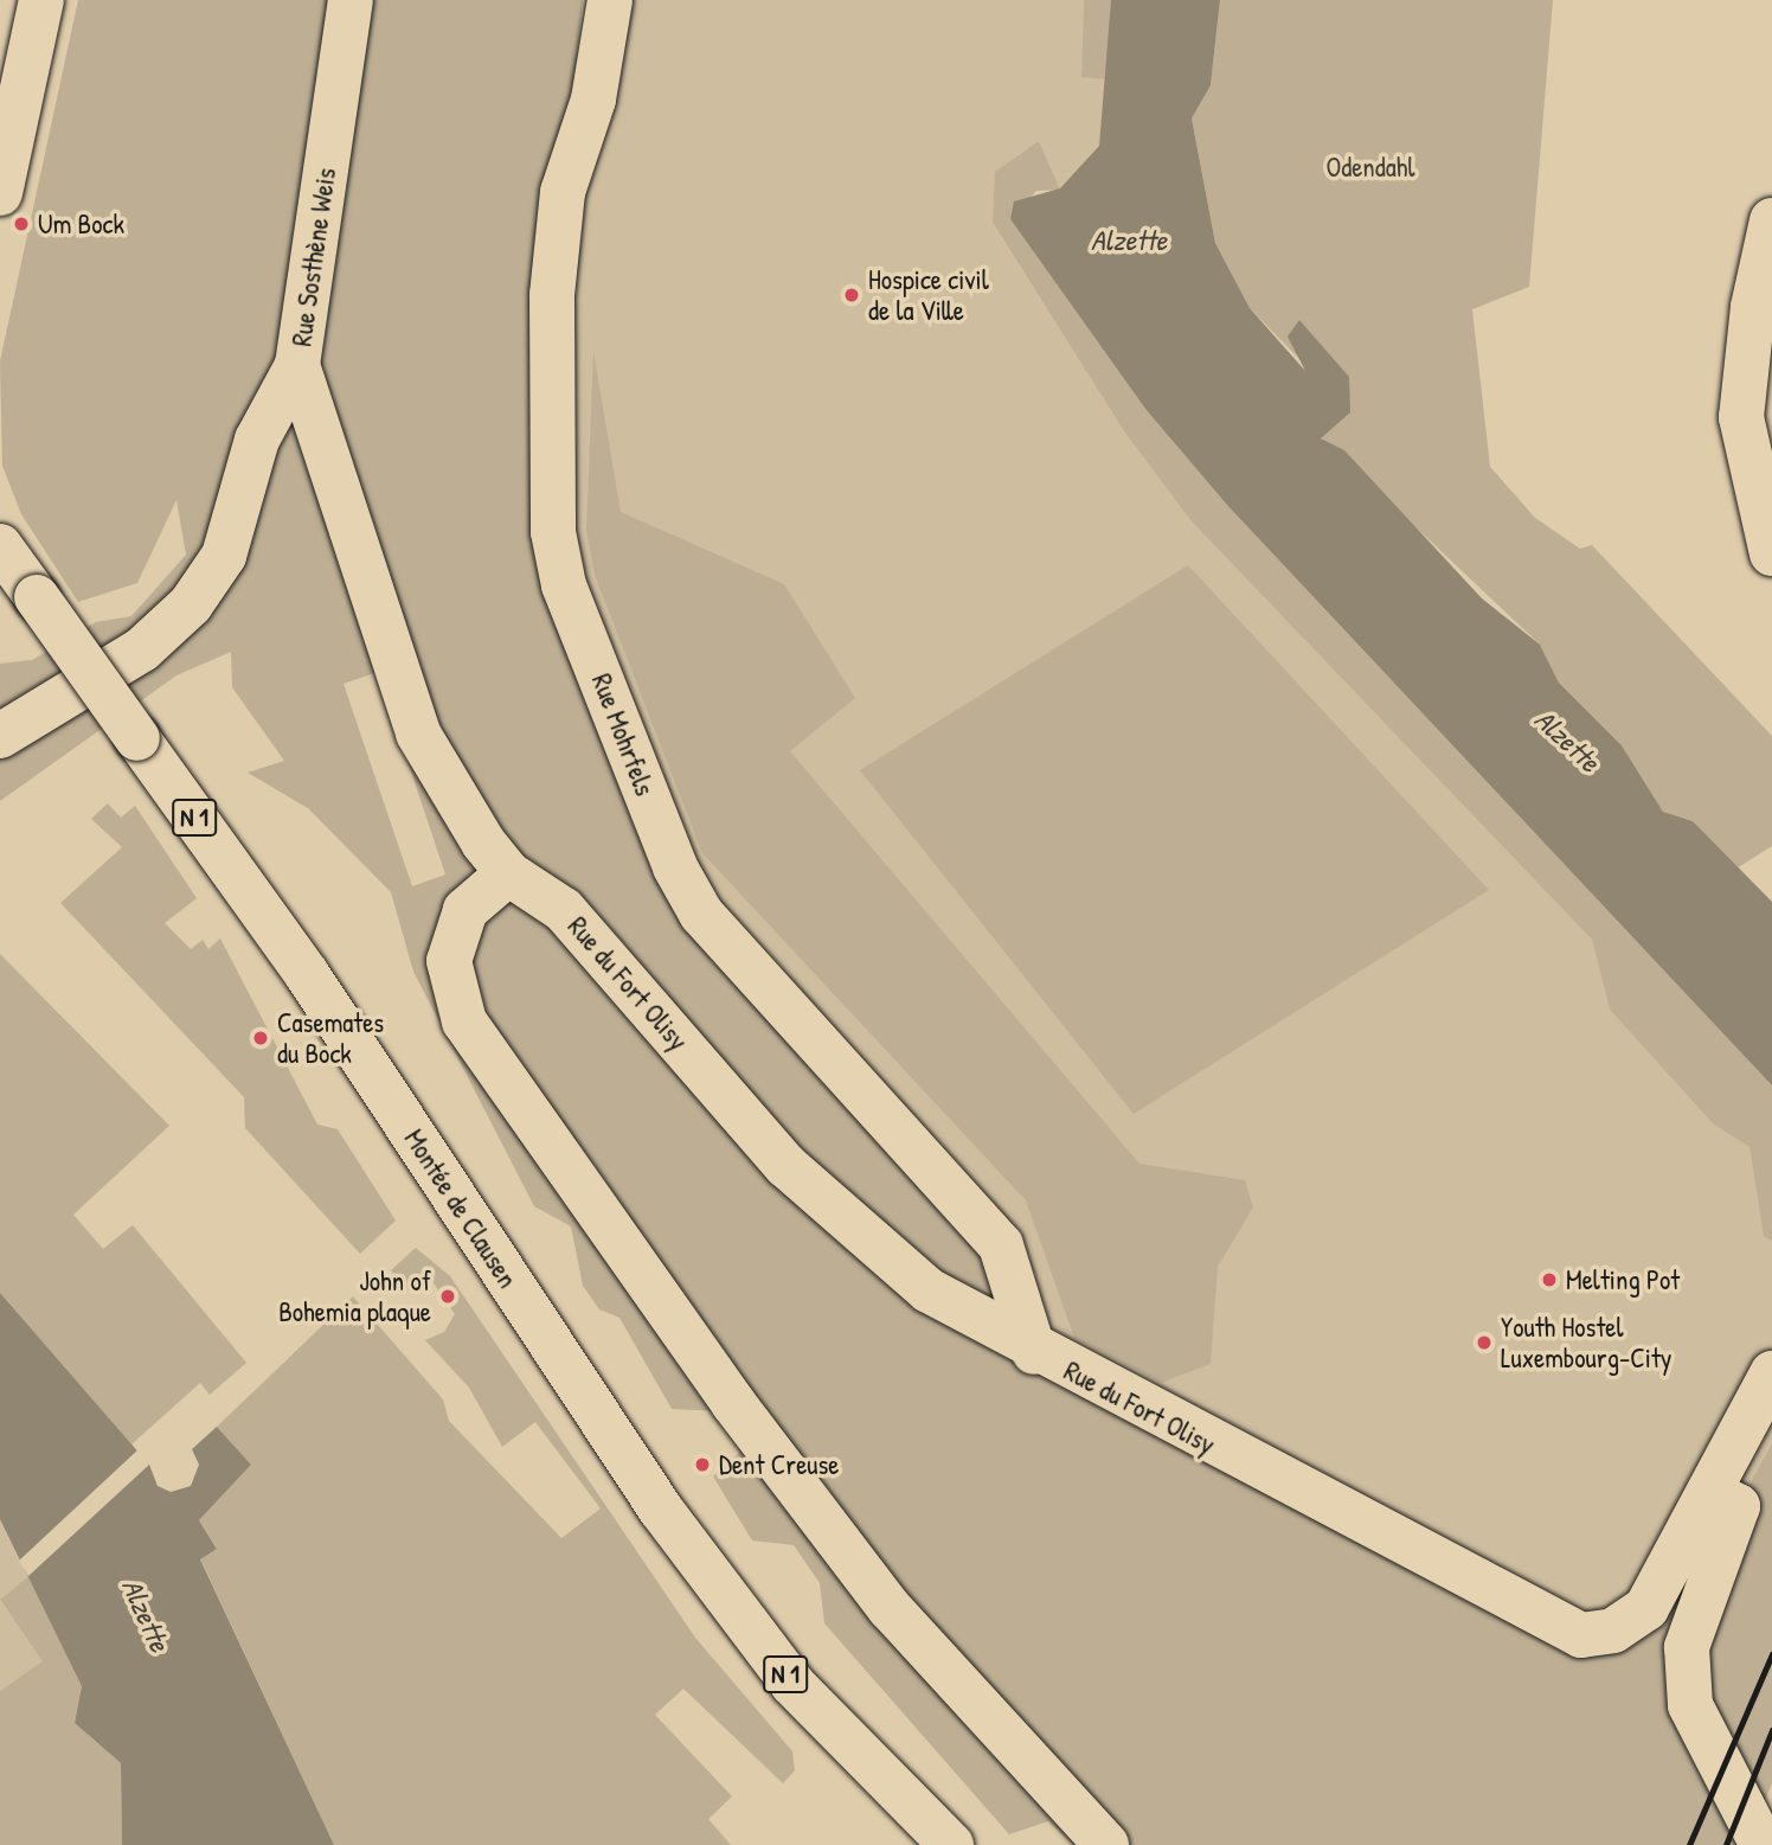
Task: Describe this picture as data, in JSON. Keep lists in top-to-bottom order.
{
  "streets": {
    "street": [
      "Rue Sosthène Weis",
      "Rue Mohrfels",
      "N 1",
      "Rue du Fort Olisy",
      "Montée de Clausen"
    ]
  },
  "crossings": [
    ["Rue Sosthène Weis", "Rue du Fort Olisy"],
    ["Rue Mohrfels", "Rue du Fort Olisy"]
  ],
  "water": ["Alzette"],
  "parks": ["Odendahl"],
  "places": [
    "Um Bock",
    "Hospice civil de la Ville",
    "Casemates du Bock",
    "Melting Pot",
    "John of Bohemia plaque",
    "Youth Hostel Luxembourg-City",
    "Dent Creuse"
  ]
}
